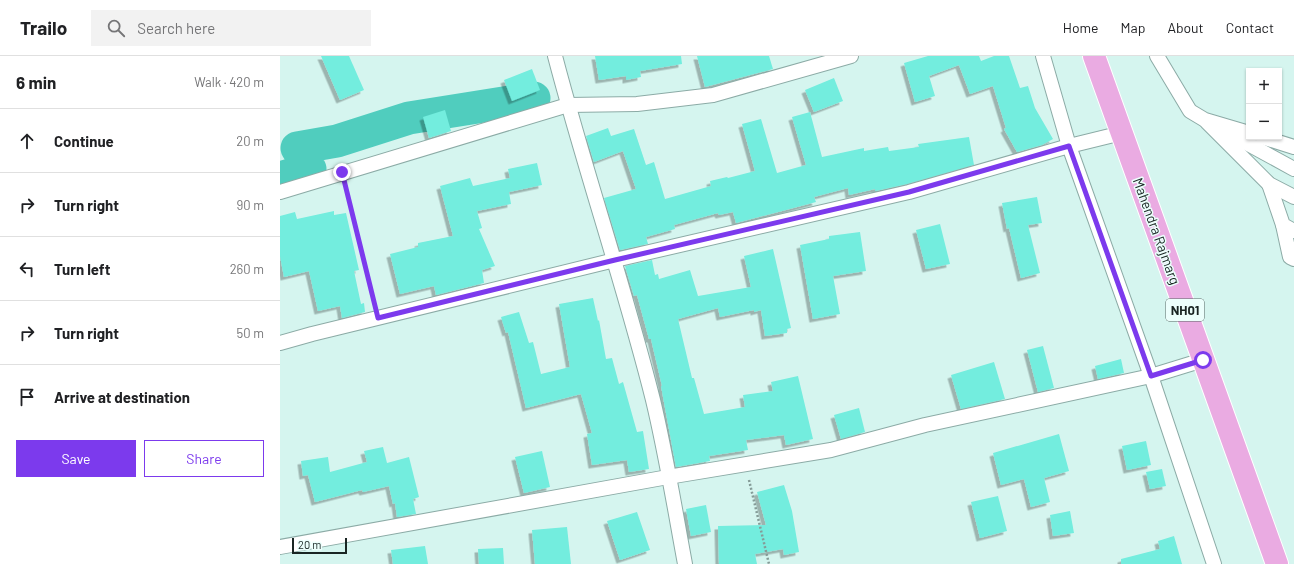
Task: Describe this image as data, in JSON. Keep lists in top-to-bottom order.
{
  "streets": {
    "highway": ["Mahendra Rajmarg", "NH01"]
  },
  "scale_bar": "20 m",
  "page": {
    "header": "Trailo",
    "search": "Search here",
    "nav": [
      "Home",
      "Map",
      "About",
      "Contact"
    ],
    "heading": ["6 min", "Walk · 420 m"],
    "map_buttons": ["+", "−"],
    "list": [
      ["Continue", "20 m"],
      ["Turn right", "90 m"],
      ["Turn left", "260 m"],
      ["Turn right", "50 m"],
      "Arrive at destination"
    ],
    "buttons": ["Save", "Share"],
    "scale": "20 m"
  }
}
